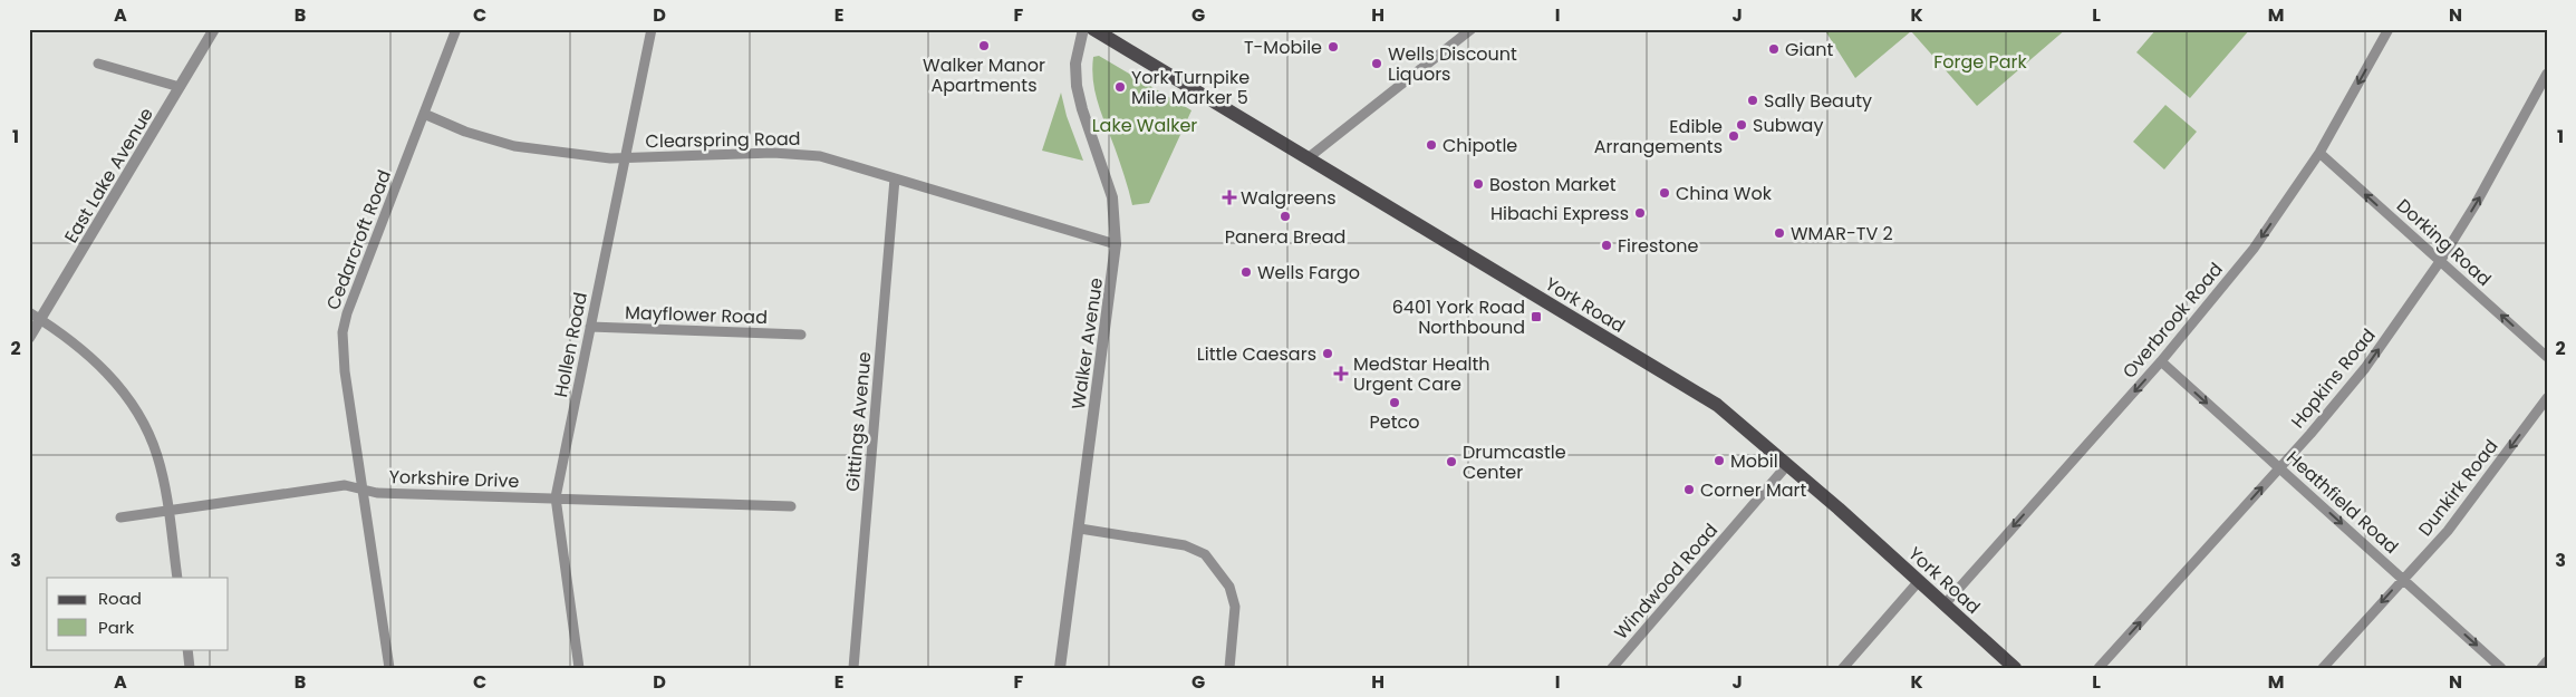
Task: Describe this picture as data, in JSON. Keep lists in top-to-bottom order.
{
  "streets": {
    "main road": ["York Road"],
    "street": [
      "Clearspring Road",
      "East Lake Avenue",
      "Cedarcroft Road",
      "Dorking Road",
      "Mayflower Road",
      "Overbrook Road",
      "Walker Avenue",
      "Hollen Road",
      "Hopkins Road",
      "Gittings Avenue",
      "Yorkshire Drive",
      "Dunkirk Road",
      "Heathfield Road",
      "Windwood Road"
    ]
  },
  "crossings": [
    ["Clearspring Road", "Cedarcroft Road"],
    ["Clearspring Road", "Walker Avenue"],
    ["Clearspring Road", "Hollen Road"],
    ["Clearspring Road", "Gittings Avenue"],
    ["Cedarcroft Road", "Yorkshire Drive"],
    ["Dorking Road", "Overbrook Road"],
    ["Dorking Road", "Hopkins Road"],
    ["York Road", "Overbrook Road"],
    ["York Road", "Windwood Road"],
    ["Mayflower Road", "Hollen Road"],
    ["Overbrook Road", "Heathfield Road"],
    ["Hollen Road", "Yorkshire Drive"],
    ["Hopkins Road", "Heathfield Road"],
    ["Dunkirk Road", "Heathfield Road"]
  ],
  "one_way": [
    "Dorking Road",
    "Overbrook Road",
    "Hopkins Road",
    "Dunkirk Road",
    "Heathfield Road"
  ],
  "parks": ["Forge Park", "Lake Walker"],
  "places": {
    "other": [
      "Walker Manor Apartments",
      "T-Mobile",
      "Giant",
      "Wells Discount Liquors",
      "York Turnpike Mile Marker 5",
      "Sally Beauty",
      "Subway",
      "Edible Arrangements",
      "Chipotle",
      "Boston Market",
      "China Wok",
      "Hibachi Express",
      "Panera Bread",
      "WMAR-TV 2",
      "Firestone",
      "Wells Fargo",
      "Little Caesars",
      "Petco",
      "Mobil",
      "Drumcastle Center",
      "Corner Mart"
    ],
    "health": ["Walgreens", "MedStar Health Urgent Care"],
    "transit": ["6401 York Road Northbound"]
  },
  "legend": ["Road", "Park"],
  "grid": {
    "columns": [
      "A",
      "B",
      "C",
      "D",
      "E",
      "F",
      "G",
      "H",
      "I",
      "J",
      "K",
      "L",
      "M",
      "N"
    ],
    "rows": ["1", "2", "3"]
  }
}
